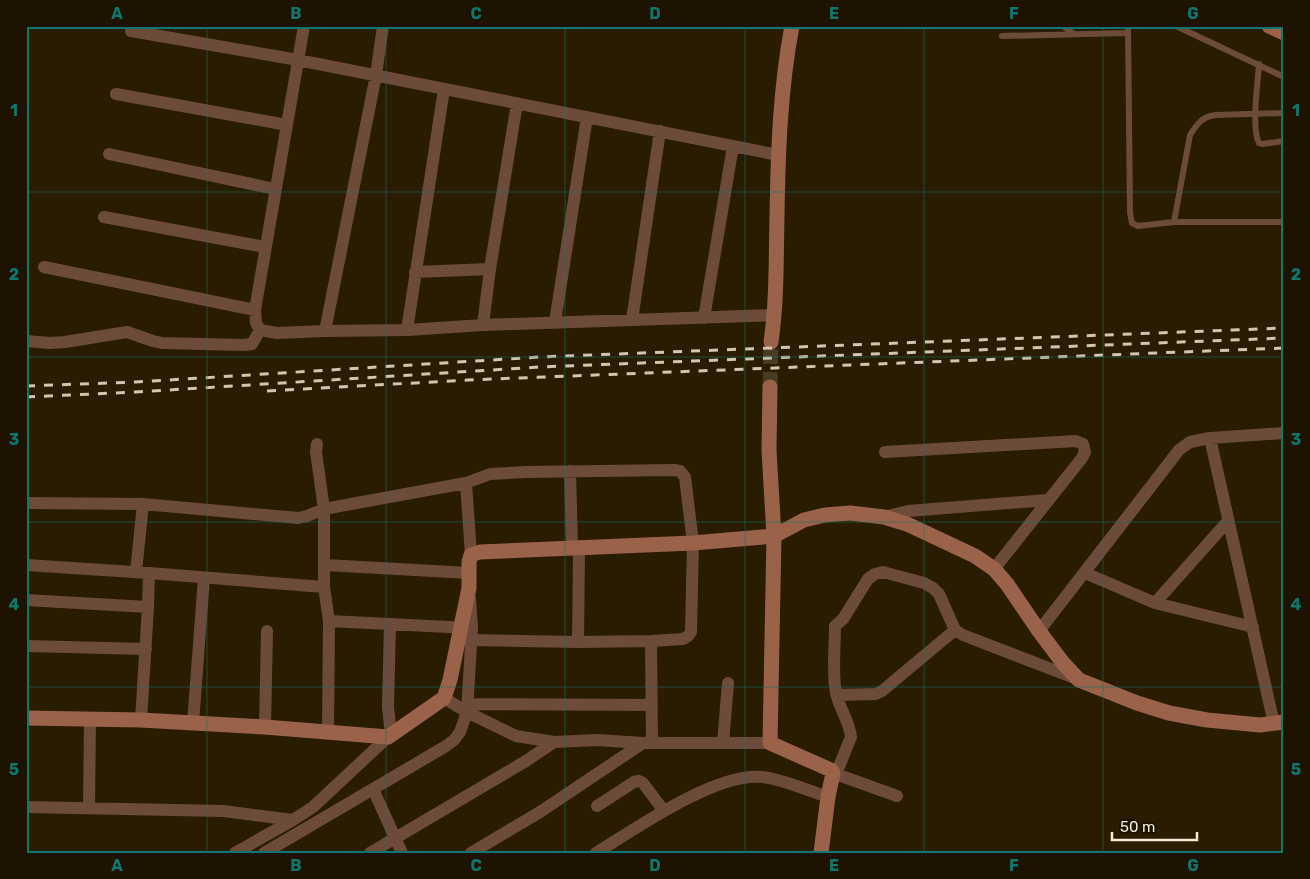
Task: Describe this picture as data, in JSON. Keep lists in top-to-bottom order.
{
  "scale_bar": "50 m",
  "grid": {
    "columns": [
      "A",
      "B",
      "C",
      "D",
      "E",
      "F",
      "G"
    ],
    "rows": [
      "1",
      "2",
      "3",
      "4",
      "5"
    ]
  }
}
